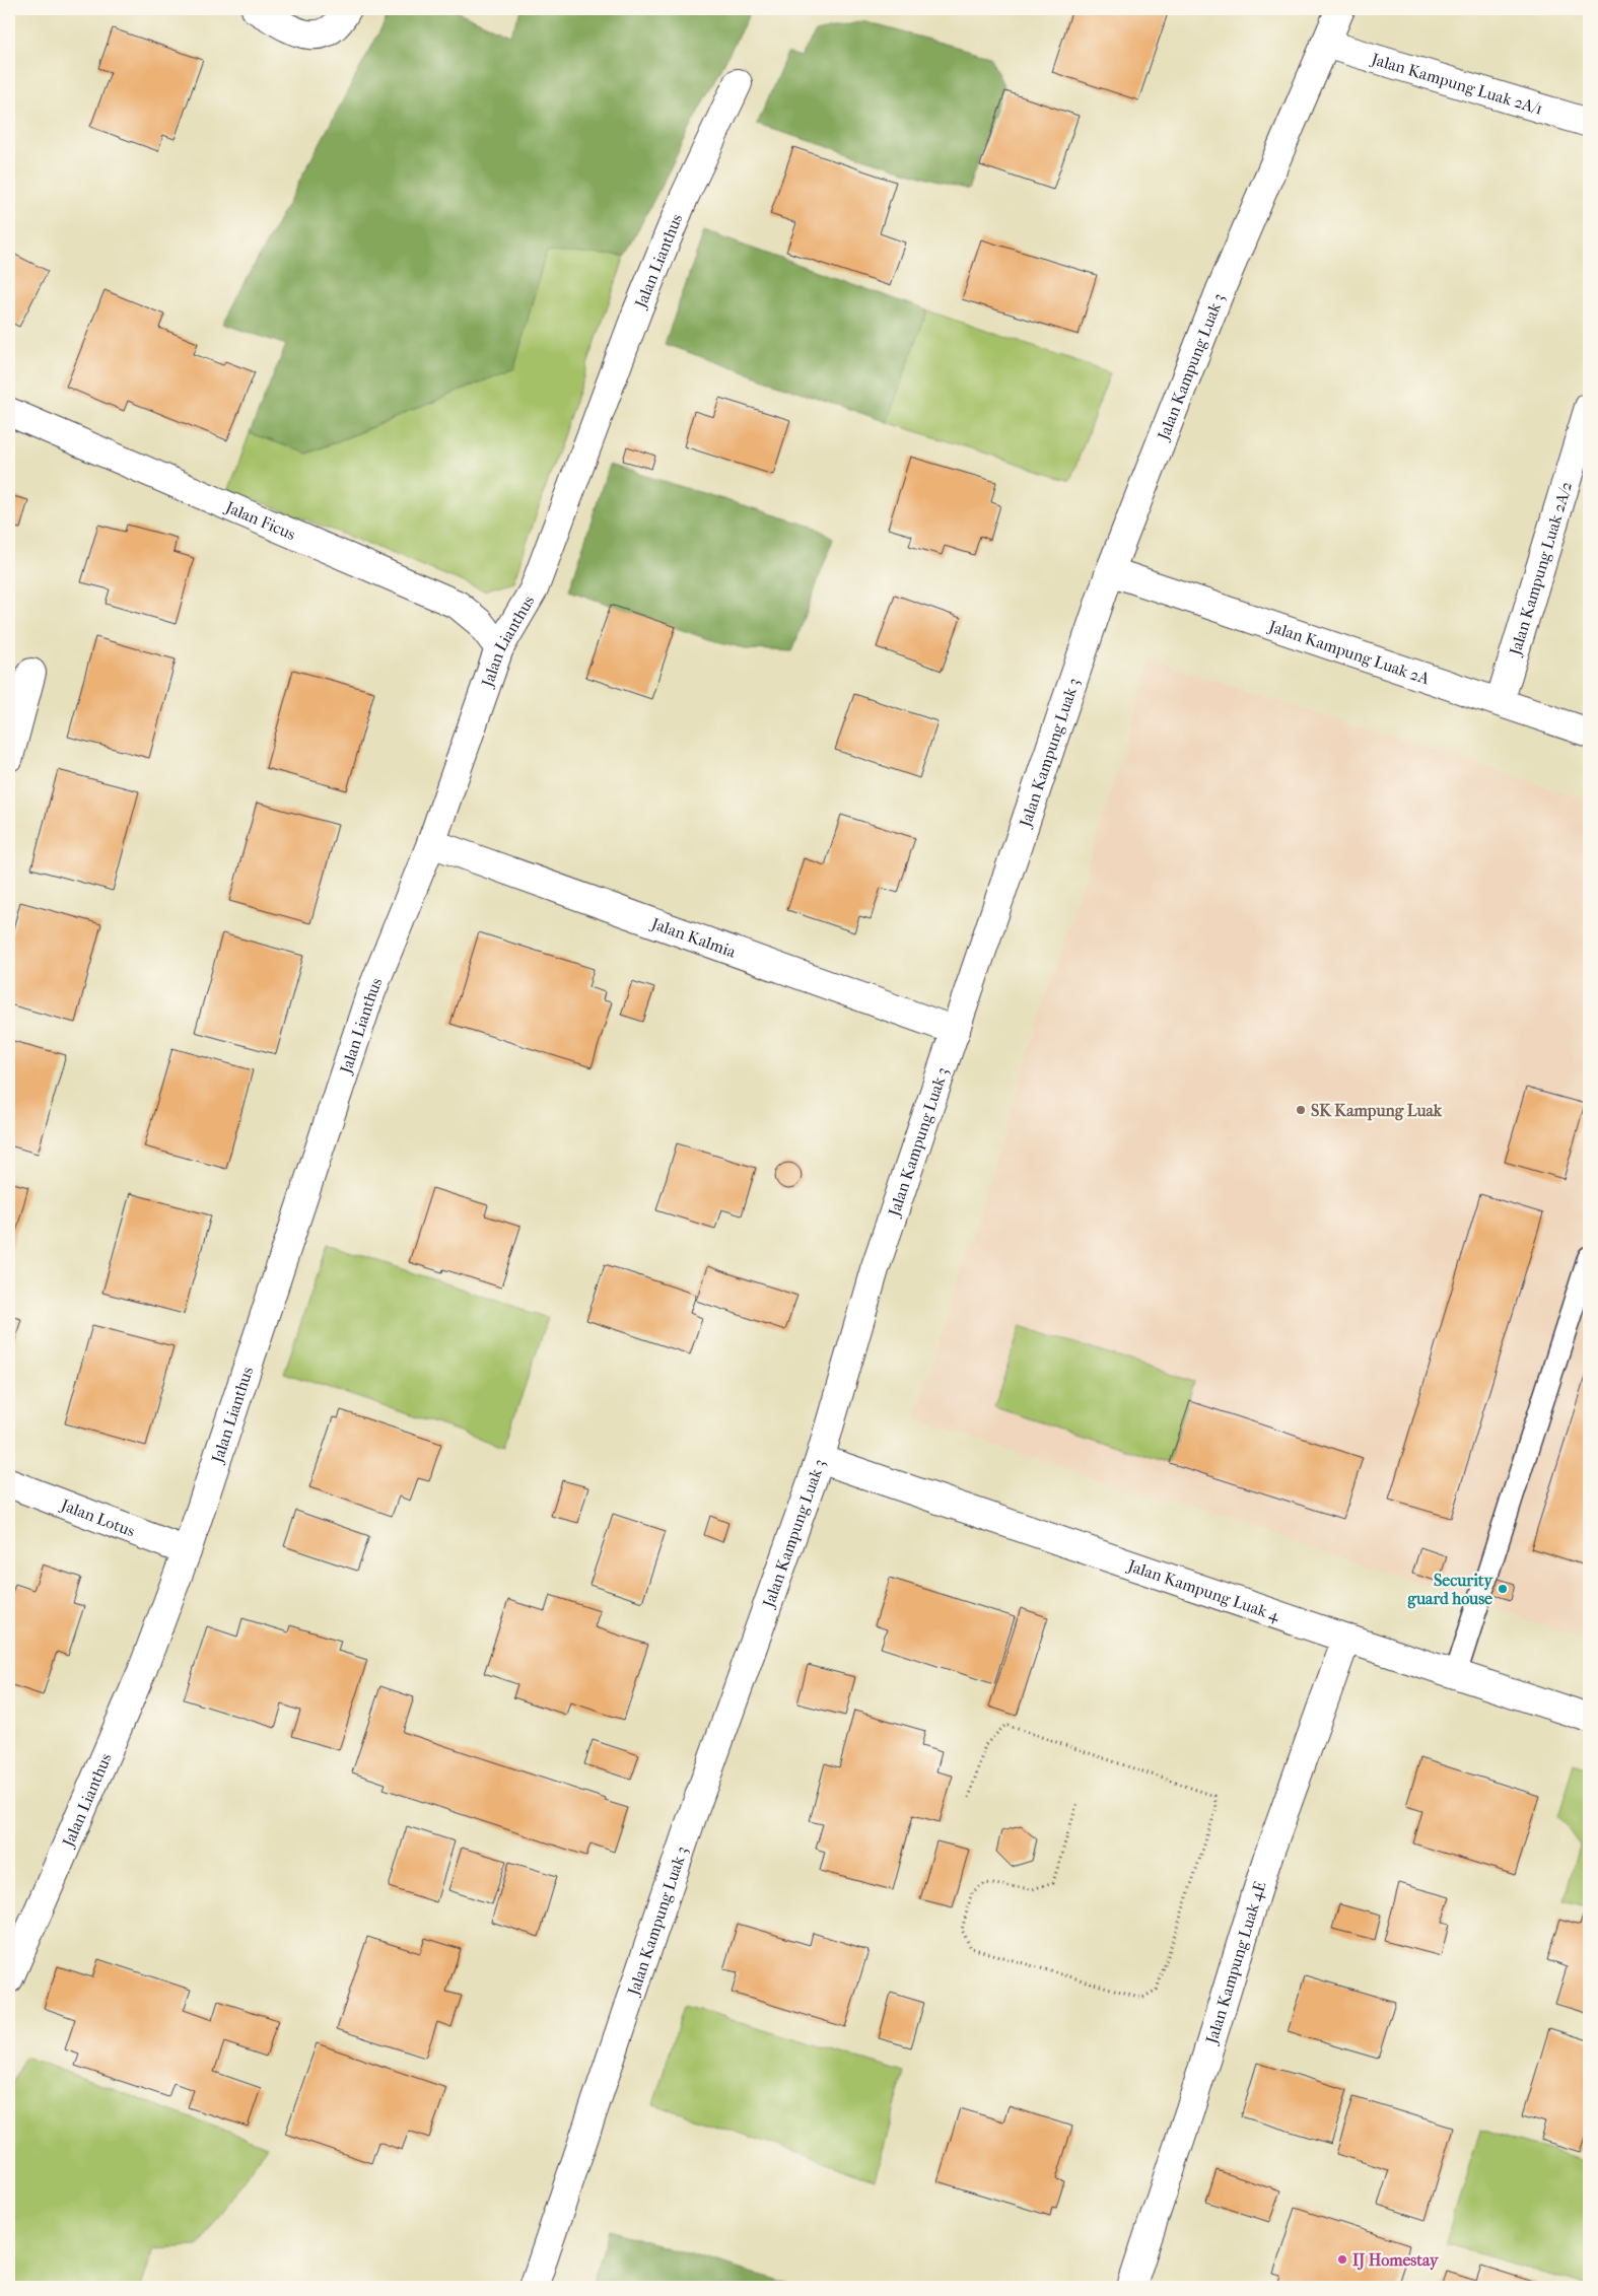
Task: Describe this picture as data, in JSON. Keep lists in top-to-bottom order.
{
  "streets": {
    "street": [
      "Jalan Kampung Luak 2A/1",
      "Jalan Lianthus",
      "Jalan Kampung Luak 3",
      "Jalan Ficus",
      "Jalan Kampung Luak 2A/2",
      "Jalan Kampung Luak 2A",
      "Jalan Kalmia",
      "Jalan Lotus",
      "Jalan Kampung Luak 4",
      "Jalan Kampung Luak 4E"
    ]
  },
  "crossings": [
    ["Jalan Kampung Luak 2A/1", "Jalan Kampung Luak 3"],
    ["Jalan Lianthus", "Jalan Ficus"],
    ["Jalan Lianthus", "Jalan Kalmia"],
    ["Jalan Lianthus", "Jalan Lotus"],
    ["Jalan Kampung Luak 3", "Jalan Kampung Luak 2A"],
    ["Jalan Kampung Luak 3", "Jalan Kalmia"],
    ["Jalan Kampung Luak 3", "Jalan Kampung Luak 4"],
    ["Jalan Kampung Luak 2A/2", "Jalan Kampung Luak 2A"],
    ["Jalan Kampung Luak 4", "Jalan Kampung Luak 4E"]
  ],
  "places": ["SK Kampung Luak", "Security guard house", "IJ Homestay"]
}
